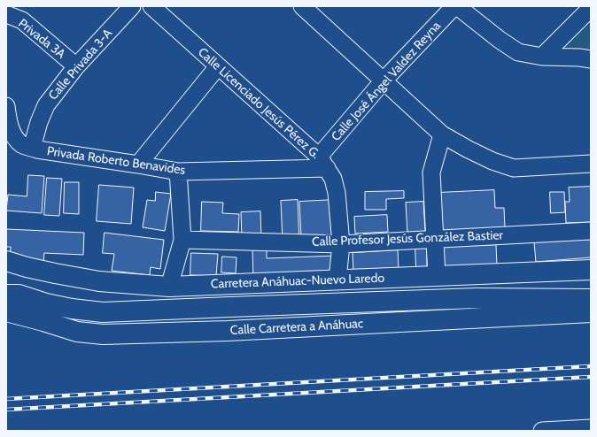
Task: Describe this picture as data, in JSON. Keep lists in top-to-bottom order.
{
  "streets": {
    "main road": ["Carretera Anáhuac-Nuevo Laredo", "Calle Carretera a Anáhuac"],
    "street": [
      "Privada 3A",
      "Calle Privada 3-A",
      "Calle José Ángel Valdez Reyna",
      "Calle Licenciado Jesús Pérez G.",
      "Privada Roberto Benavides",
      "Calle Profesor Jesús González Bastier"
    ]
  },
  "crossings": [
    ["Privada 3A", "Calle Privada 3-A"],
    ["Calle Privada 3-A", "Privada Roberto Benavides"],
    ["Calle José Ángel Valdez Reyna", "Calle Licenciado Jesús Pérez G."],
    ["Calle José Ángel Valdez Reyna", "Privada Roberto Benavides"],
    ["Calle Licenciado Jesús Pérez G.", "Privada Roberto Benavides"],
    ["Calle Licenciado Jesús Pérez G.", "Calle Profesor Jesús González Bastier"],
    ["Calle Licenciado Jesús Pérez G.", "Carretera Anáhuac-Nuevo Laredo"]
  ]
}
